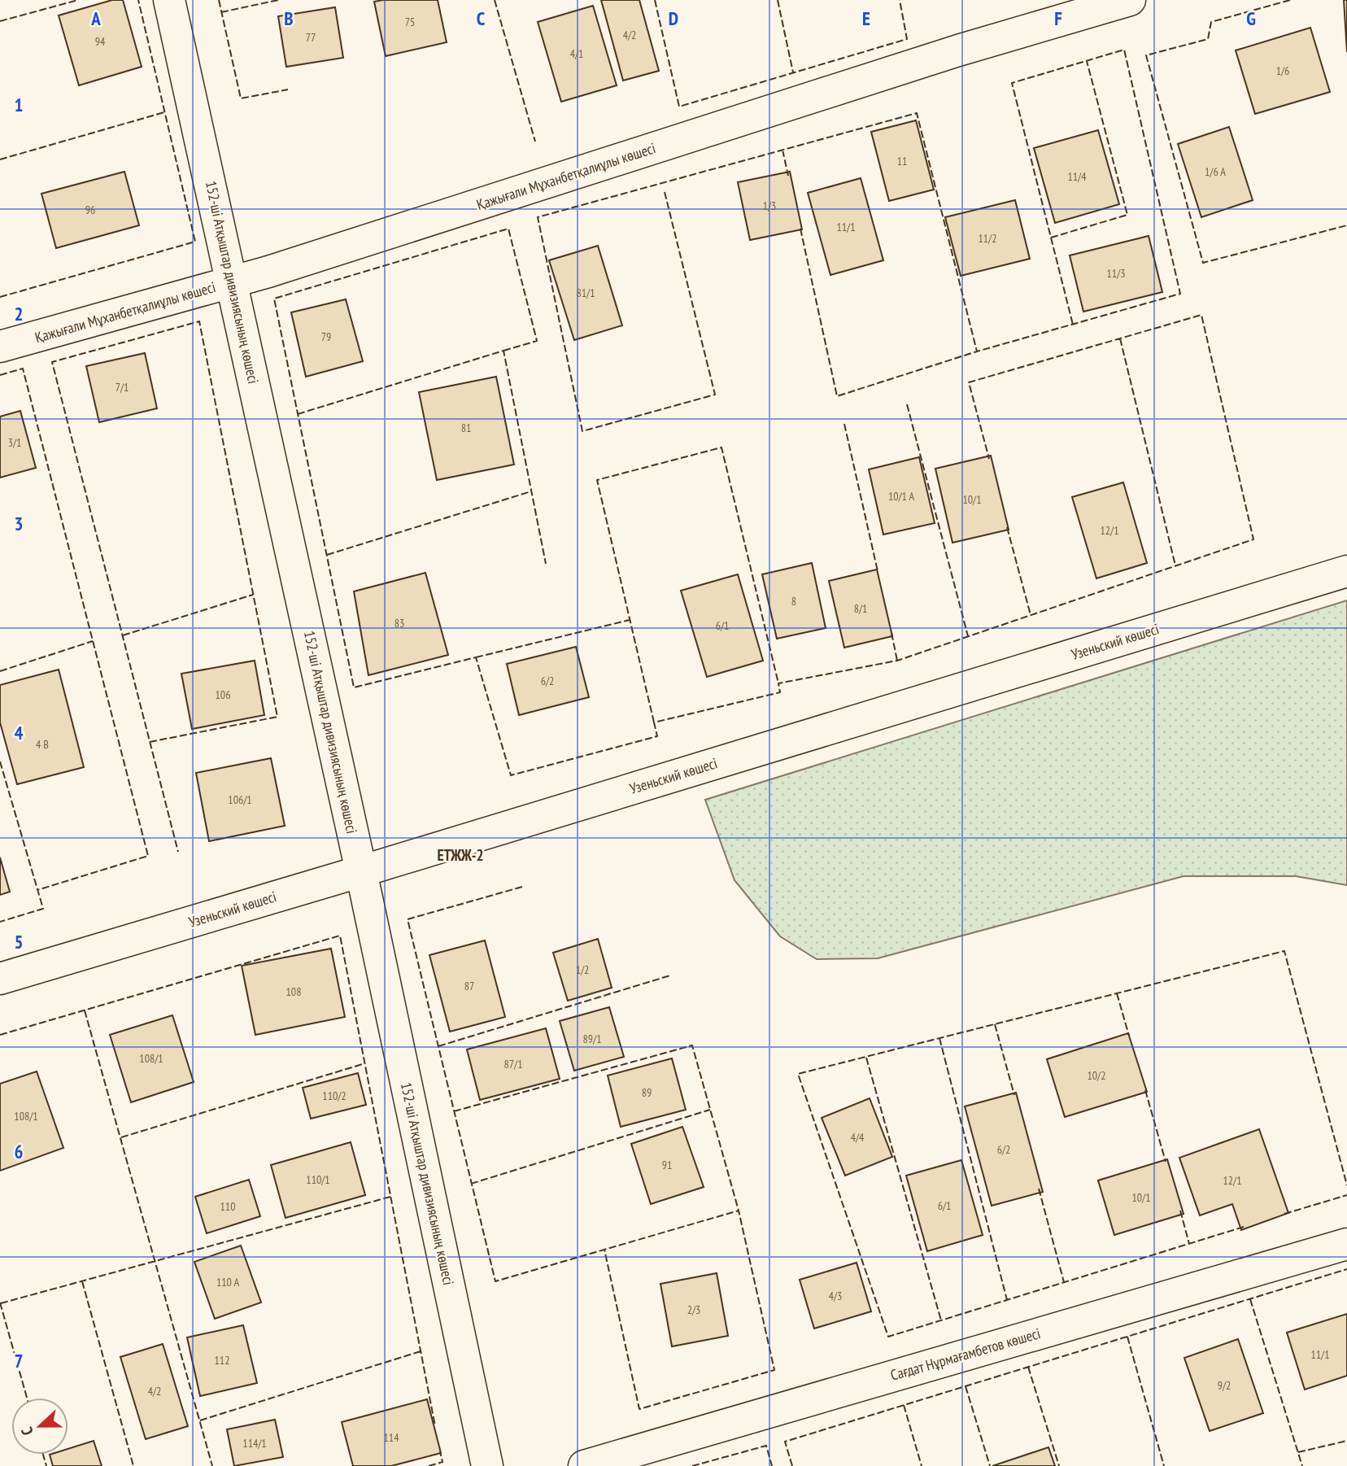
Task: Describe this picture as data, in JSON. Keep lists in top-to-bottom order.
{
  "streets": {
    "street": [
      "Қажығали Мұханбетқалиұлы көшесі",
      "152-ші Атқыштар дивизиясының көшесі",
      "Узеньский көшесі",
      "Сағдат Нұрмағамбетов көшесі"
    ]
  },
  "crossings": [
    ["Қажығали Мұханбетқалиұлы көшесі", "152-ші Атқыштар дивизиясының көшесі"],
    ["152-ші Атқыштар дивизиясының көшесі", "Узеньский көшесі"]
  ],
  "districts": ["ЕТЖЖ-2"],
  "house_numbers": [
    "75",
    "4/2",
    "77",
    "94",
    "4/1",
    "1/6",
    "11",
    "1/6 А",
    "11/4",
    "1/3",
    "96",
    "11/1",
    "11/2",
    "11/3",
    "81/1",
    "79",
    "7/1",
    "81",
    "3/1",
    "10/1 А",
    "10/1",
    "12/1",
    "8",
    "8/1",
    "83",
    "6/1",
    "6/2",
    "106",
    "4 В",
    "106/1",
    "1/2",
    "87",
    "108",
    "89/1",
    "108/1",
    "87/1",
    "10/2",
    "89",
    "110/2",
    "108/1",
    "4/4",
    "6/2",
    "91",
    "110/1",
    "12/1",
    "10/1",
    "6/1",
    "110",
    "110 А",
    "4/3",
    "2/3",
    "11/1",
    "112",
    "9/2",
    "4/2",
    "114",
    "114/1"
  ],
  "north": "left",
  "grid": {
    "columns": [
      "A",
      "B",
      "C",
      "D",
      "E",
      "F",
      "G"
    ],
    "rows": [
      "1",
      "2",
      "3",
      "4",
      "5",
      "6",
      "7"
    ]
  }
}
